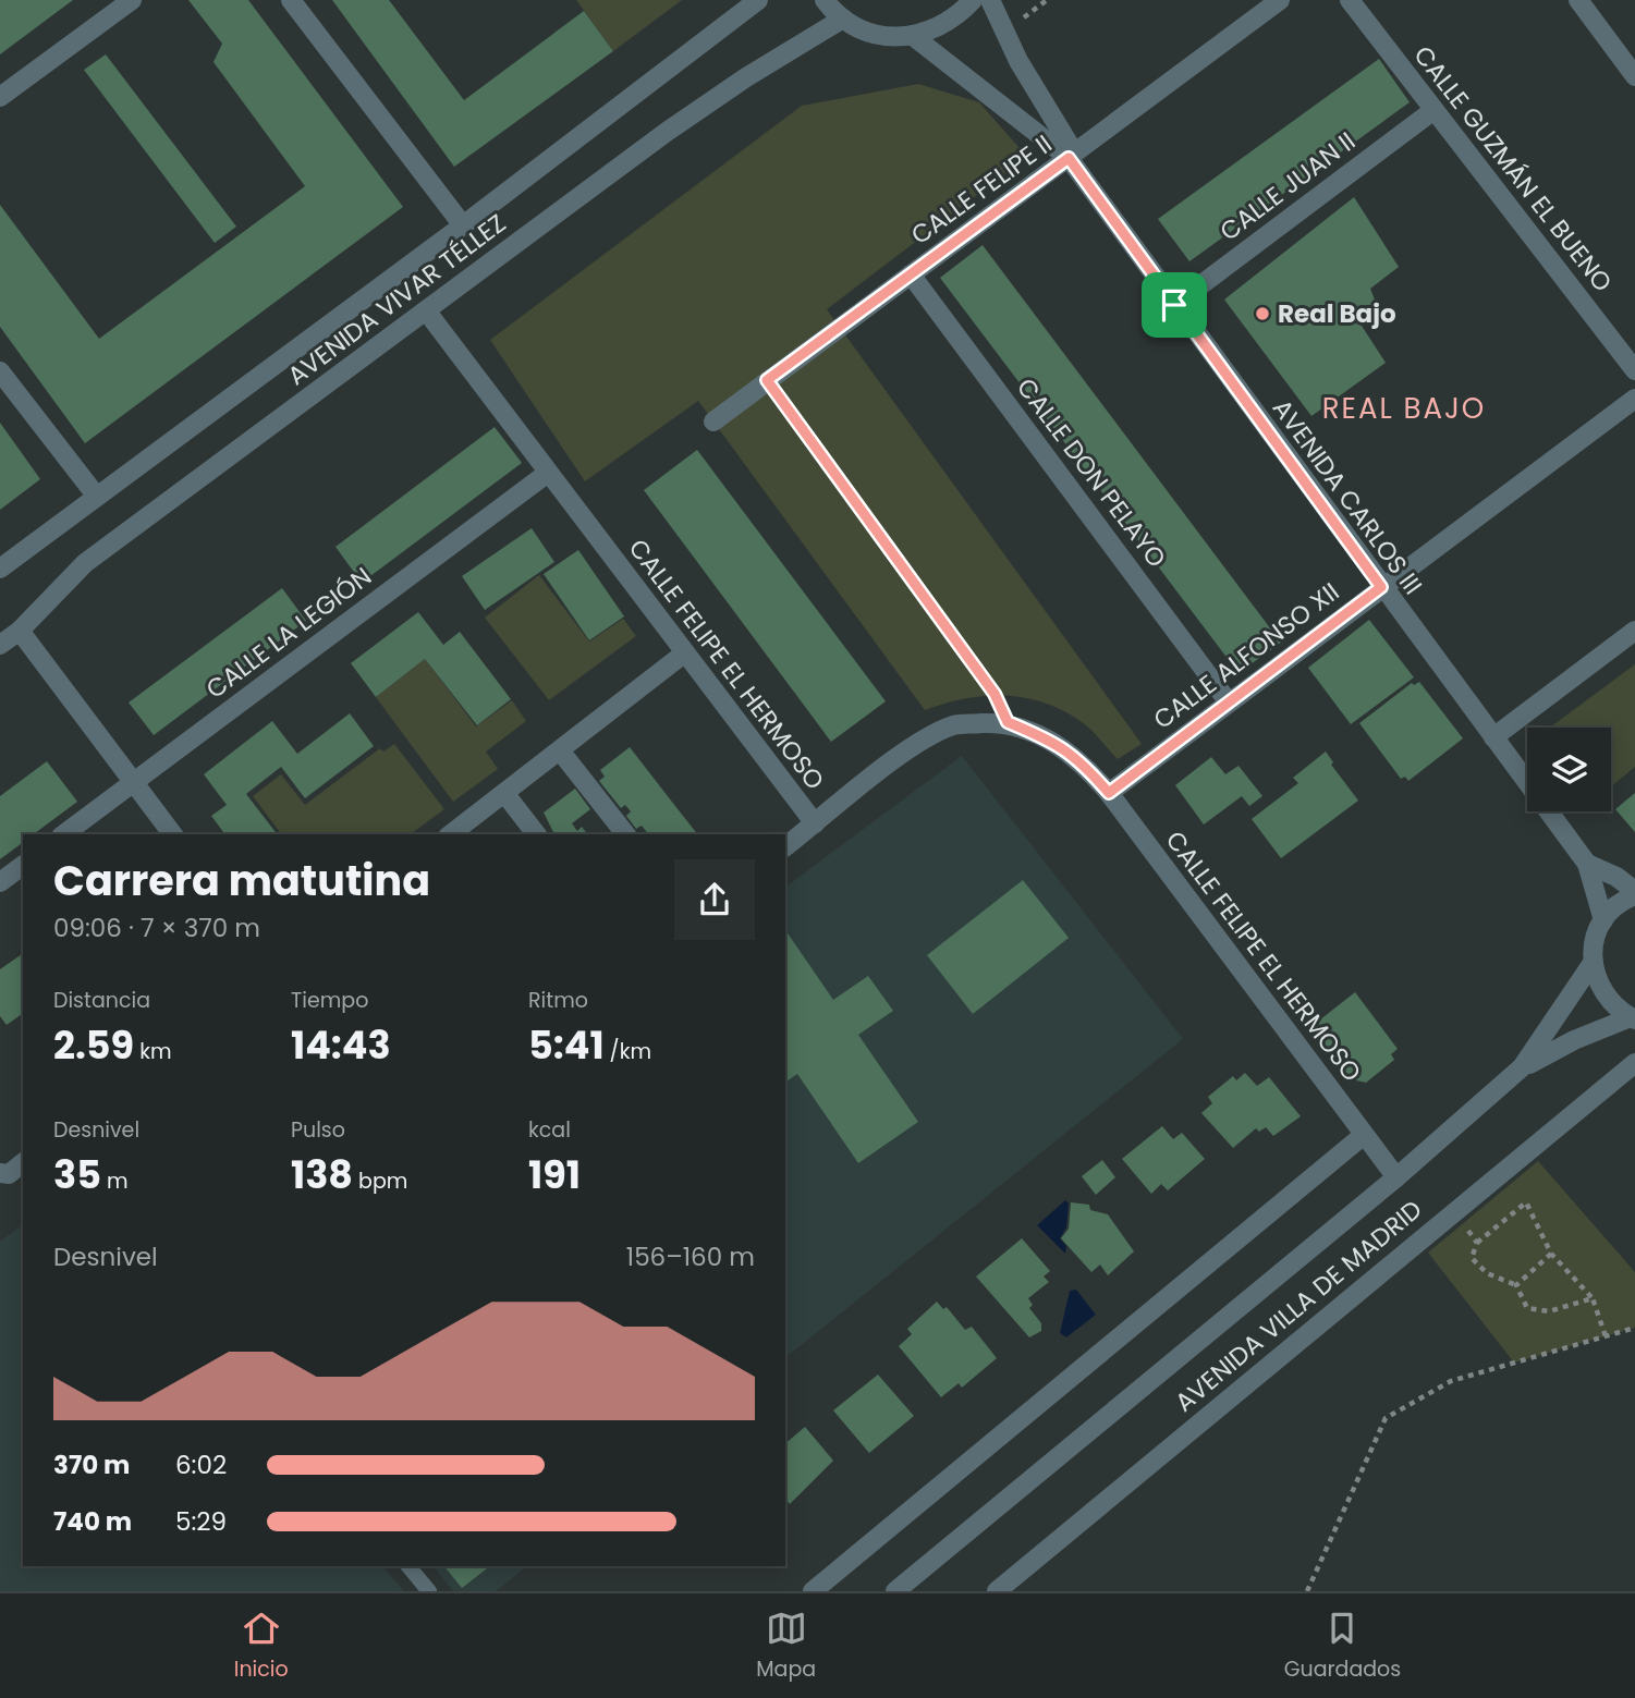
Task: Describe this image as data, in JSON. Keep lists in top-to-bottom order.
{
  "streets": {
    "street": [
      "CALLE GUZMÁN EL BUENO",
      "CALLE JUAN II",
      "CALLE FELIPE II",
      "AVENIDA VIVAR TÉLLEZ",
      "CALLE DON PELAYO",
      "AVENIDA CARLOS III",
      "CALLE LA LEGIÓN",
      "CALLE ALFONSO XII",
      "CALLE FELIPE EL HERMOSO",
      "AVENIDA VILLA DE MADRID"
    ]
  },
  "crossings": [
    ["CALLE GUZMÁN EL BUENO", "CALLE JUAN II"],
    ["CALLE JUAN II", "AVENIDA CARLOS III"],
    ["CALLE FELIPE II", "CALLE DON PELAYO"],
    ["CALLE FELIPE II", "AVENIDA CARLOS III"],
    ["AVENIDA VIVAR TÉLLEZ", "CALLE FELIPE EL HERMOSO"],
    ["CALLE DON PELAYO", "CALLE ALFONSO XII"],
    ["AVENIDA CARLOS III", "CALLE ALFONSO XII"],
    ["CALLE LA LEGIÓN", "CALLE FELIPE EL HERMOSO"],
    ["CALLE ALFONSO XII", "CALLE FELIPE EL HERMOSO"]
  ],
  "districts": ["REAL BAJO"],
  "places": ["Real Bajo"],
  "page": {
    "heading": ["Carrera matutina", "09:06 · 7 × 370 m"],
    "stats": [
      ["Distancia", "2.59 km"],
      ["Tiempo", "14:43"],
      ["Ritmo", "5:41 /km"],
      ["Desnivel", "35 m"],
      ["Pulso", "138 bpm"],
      ["kcal", "191"]
    ],
    "chart": ["Desnivel", "156–160 m"],
    "list": [
      {
        "name": "370 m",
        "note": "6:02"
      },
      {
        "name": "740 m",
        "note": "5:29"
      }
    ],
    "tabs": ["Inicio", "Mapa", "Guardados"]
  }
}
